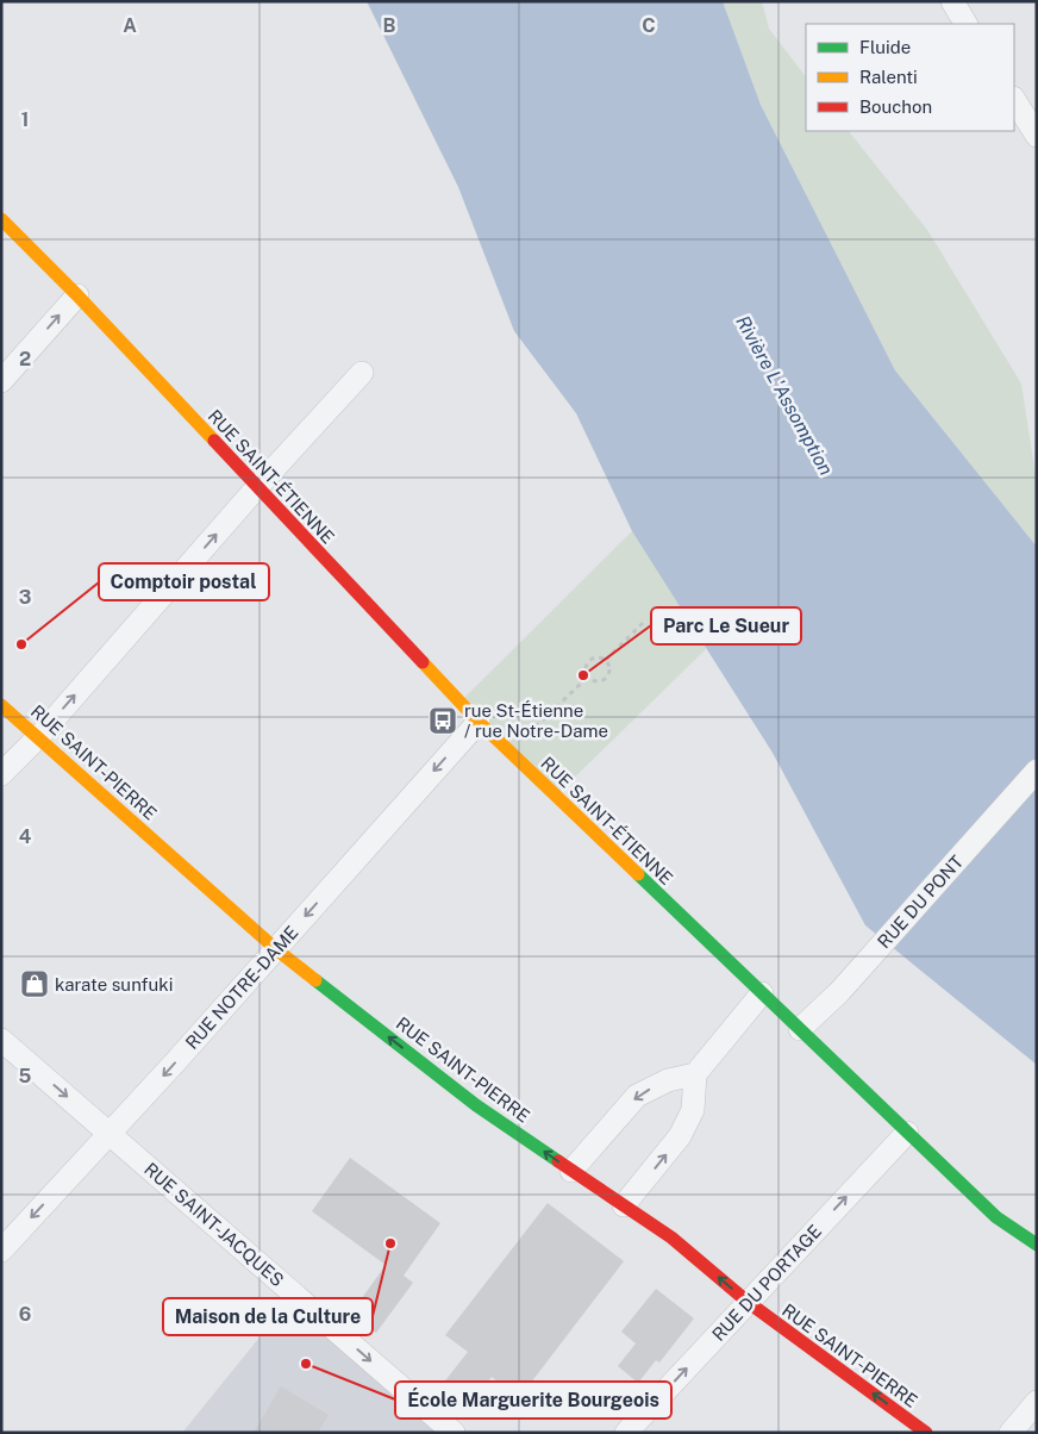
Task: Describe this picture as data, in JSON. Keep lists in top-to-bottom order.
{
  "streets": {
    "street": [
      "RUE SAINT-ÉTIENNE",
      "RUE SAINT-PIERRE",
      "RUE DU PONT",
      "RUE NOTRE-DAME",
      "RUE SAINT-JACQUES",
      "RUE DU PORTAGE"
    ]
  },
  "crossings": [
    ["RUE SAINT-ÉTIENNE", "RUE DU PONT"],
    ["RUE SAINT-ÉTIENNE", "RUE NOTRE-DAME"],
    ["RUE SAINT-ÉTIENNE", "RUE DU PORTAGE"],
    ["RUE SAINT-PIERRE", "RUE NOTRE-DAME"],
    ["RUE SAINT-PIERRE", "RUE DU PORTAGE"],
    ["RUE NOTRE-DAME", "RUE SAINT-JACQUES"]
  ],
  "one_way": ["RUE SAINT-PIERRE", "RUE NOTRE-DAME", "RUE SAINT-JACQUES"],
  "water": ["Rivière L'Assomption"],
  "places": {
    "other": [
      "Comptoir postal",
      "Parc Le Sueur",
      "Maison de la Culture",
      "École Marguerite Bourgeois"
    ],
    "bus stop": ["rue St-Étienne / rue Notre-Dame"],
    "shop": ["karate sunfuki"]
  },
  "legend": ["Fluide", "Ralenti", "Bouchon"],
  "grid": {
    "columns": ["A", "B", "C"],
    "rows": [
      "1",
      "2",
      "3",
      "4",
      "5",
      "6"
    ]
  }
}
